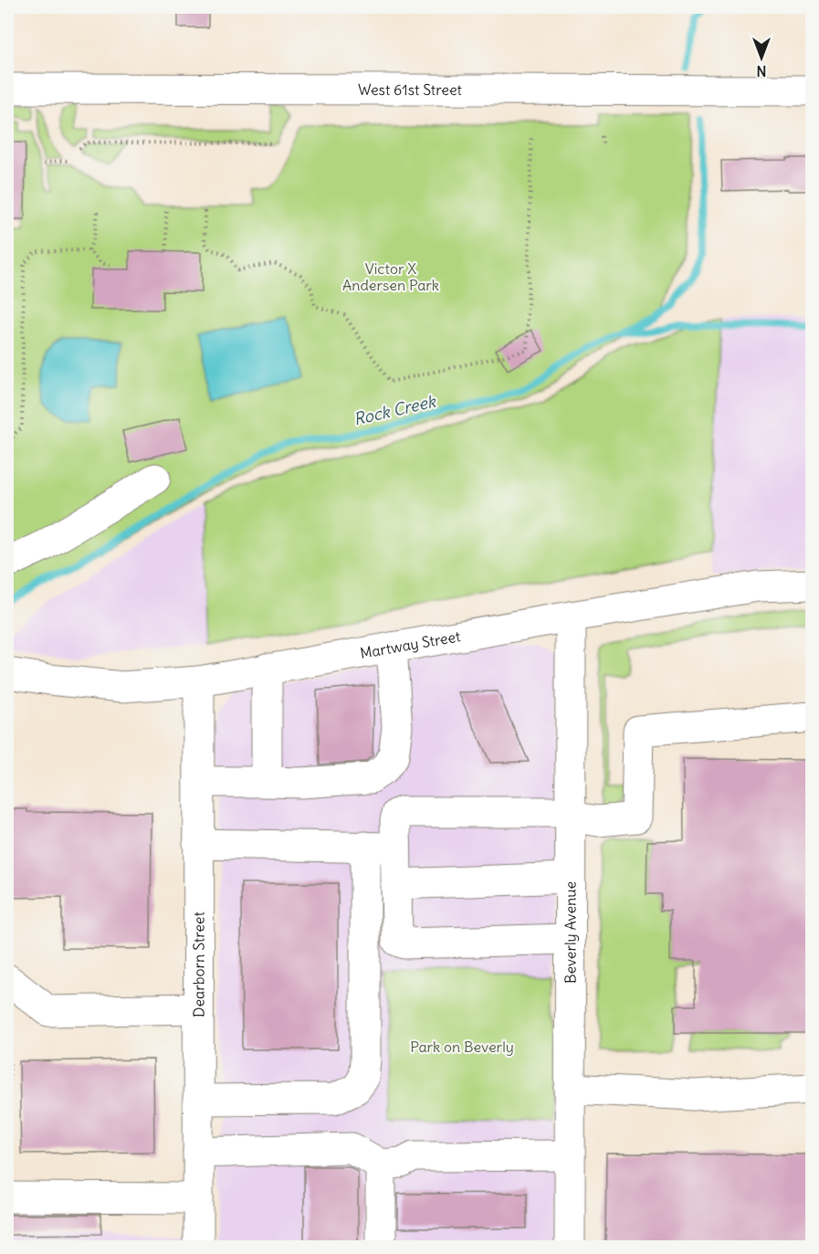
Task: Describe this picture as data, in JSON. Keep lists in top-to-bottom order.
{
  "streets": {
    "street": [
      "West 61st Street",
      "Martway Street",
      "Beverly Avenue",
      "Dearborn Street"
    ]
  },
  "crossings": [
    ["Martway Street", "Beverly Avenue"],
    ["Martway Street", "Dearborn Street"]
  ],
  "water": ["Rock Creek"],
  "parks": ["Victor X Andersen Park", "Park on Beverly"],
  "north": "bottom"
}
